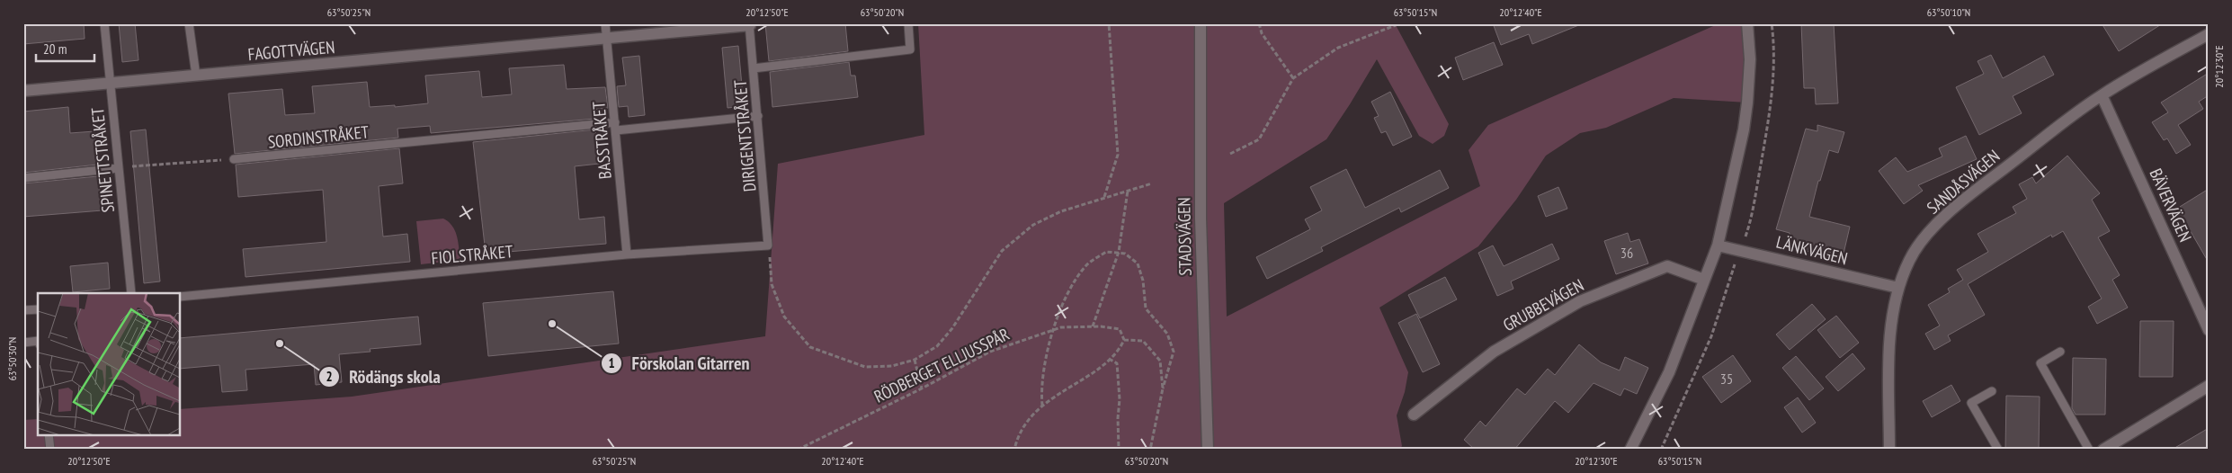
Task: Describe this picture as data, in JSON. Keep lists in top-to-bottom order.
{
  "streets": {
    "street": [
      "FAGOTTVÄGEN",
      "SANDÅSVÄGEN",
      "BÄVERVÄGEN",
      "STADSVÄGEN",
      "LÄNKVÄGEN",
      "GRUBBEVÄGEN"
    ],
    "lane": [
      "DIRIGENTSTRÅKET",
      "SORDINSTRÅKET",
      "BASSTRÅKET",
      "SPINETTSTRÅKET",
      "FIOLSTRÅKET"
    ],
    "path": ["RÖDBERGET ELLJUSSPÅR"]
  },
  "crossings": [
    ["FAGOTTVÄGEN", "DIRIGENTSTRÅKET"],
    ["FAGOTTVÄGEN", "BASSTRÅKET"],
    ["FAGOTTVÄGEN", "SPINETTSTRÅKET"],
    ["DIRIGENTSTRÅKET", "SORDINSTRÅKET"],
    ["DIRIGENTSTRÅKET", "FIOLSTRÅKET"],
    ["SORDINSTRÅKET", "BASSTRÅKET"],
    ["BASSTRÅKET", "FIOLSTRÅKET"],
    ["SANDÅSVÄGEN", "BÄVERVÄGEN"],
    ["SANDÅSVÄGEN", "LÄNKVÄGEN"]
  ],
  "places": ["Förskolan Gitarren", "Rödängs skola"],
  "house_numbers": ["36", "35"],
  "scale_bar": "20 m",
  "coordinates": [
    "63°50'25\"N",
    "20°12'50\"E",
    "63°50'20\"N",
    "63°50'15\"N",
    "20°12'40\"E",
    "63°50'10\"N",
    "20°12'30\"E",
    "63°50'30\"N"
  ]
}
